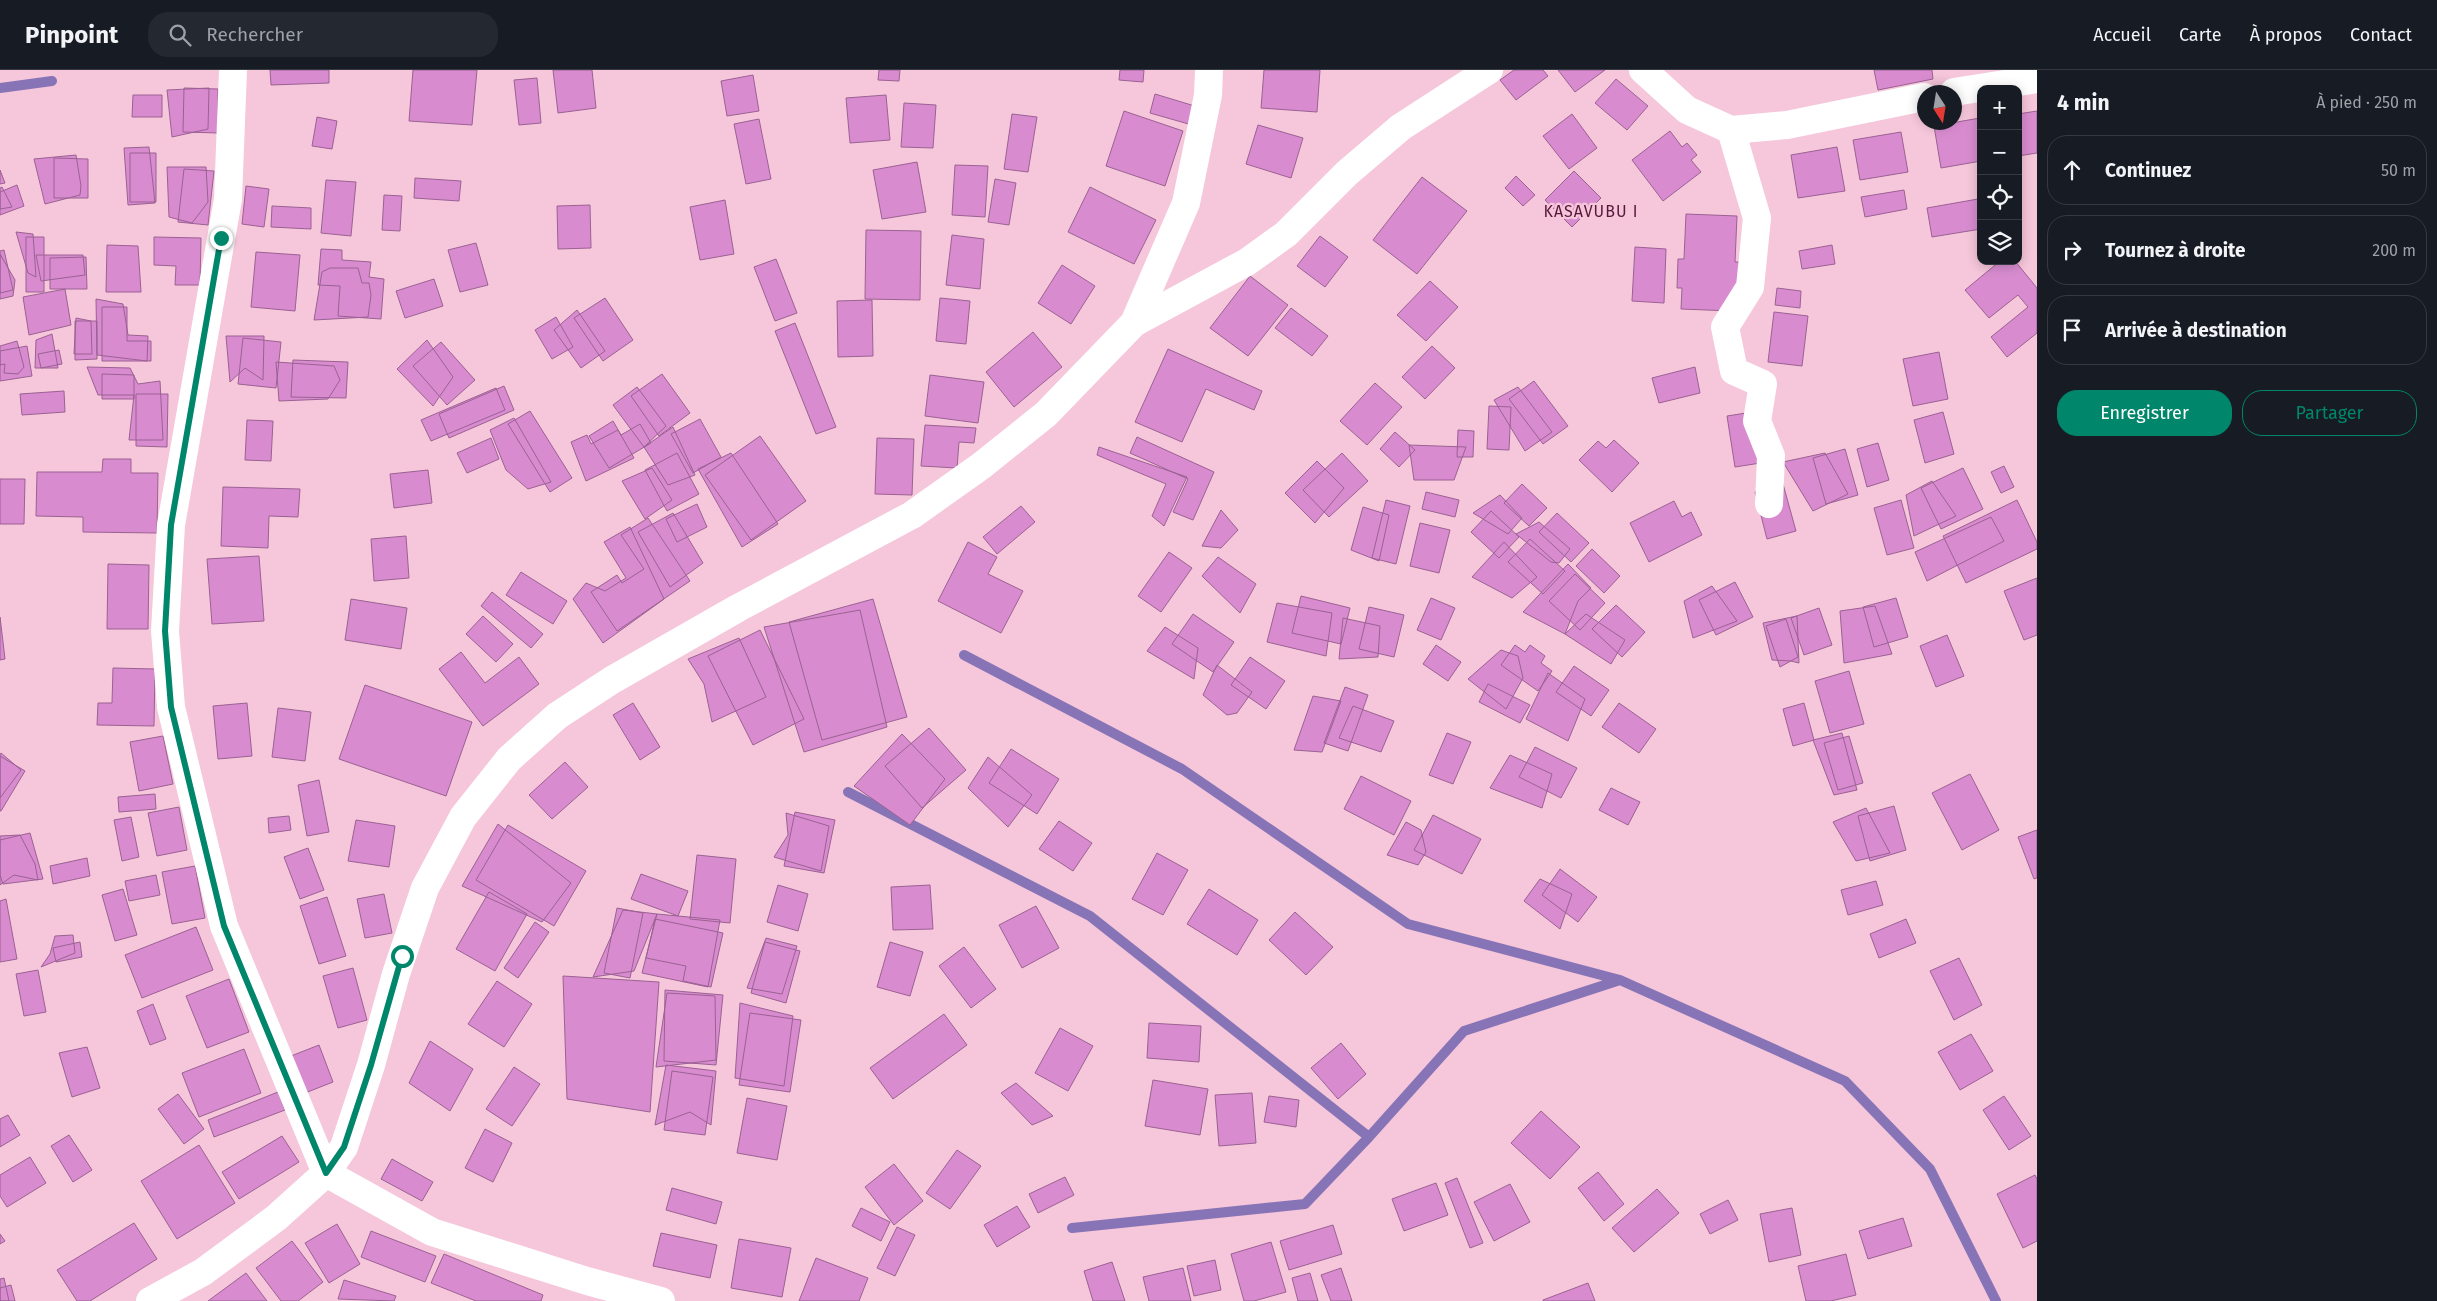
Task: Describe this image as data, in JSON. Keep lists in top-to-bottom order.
{
  "districts": ["KASAVUBU I"],
  "north": "bottom",
  "page": {
    "header": "Pinpoint",
    "search": "Rechercher",
    "nav": [
      "Accueil",
      "Carte",
      "À propos",
      "Contact"
    ],
    "heading": ["4 min", "À pied · 250 m"],
    "map_buttons": ["+", "−"],
    "list": [
      ["Continuez", "50 m"],
      ["Tournez à droite", "200 m"],
      "Arrivée à destination"
    ],
    "buttons": ["Enregistrer", "Partager"]
  }
}
